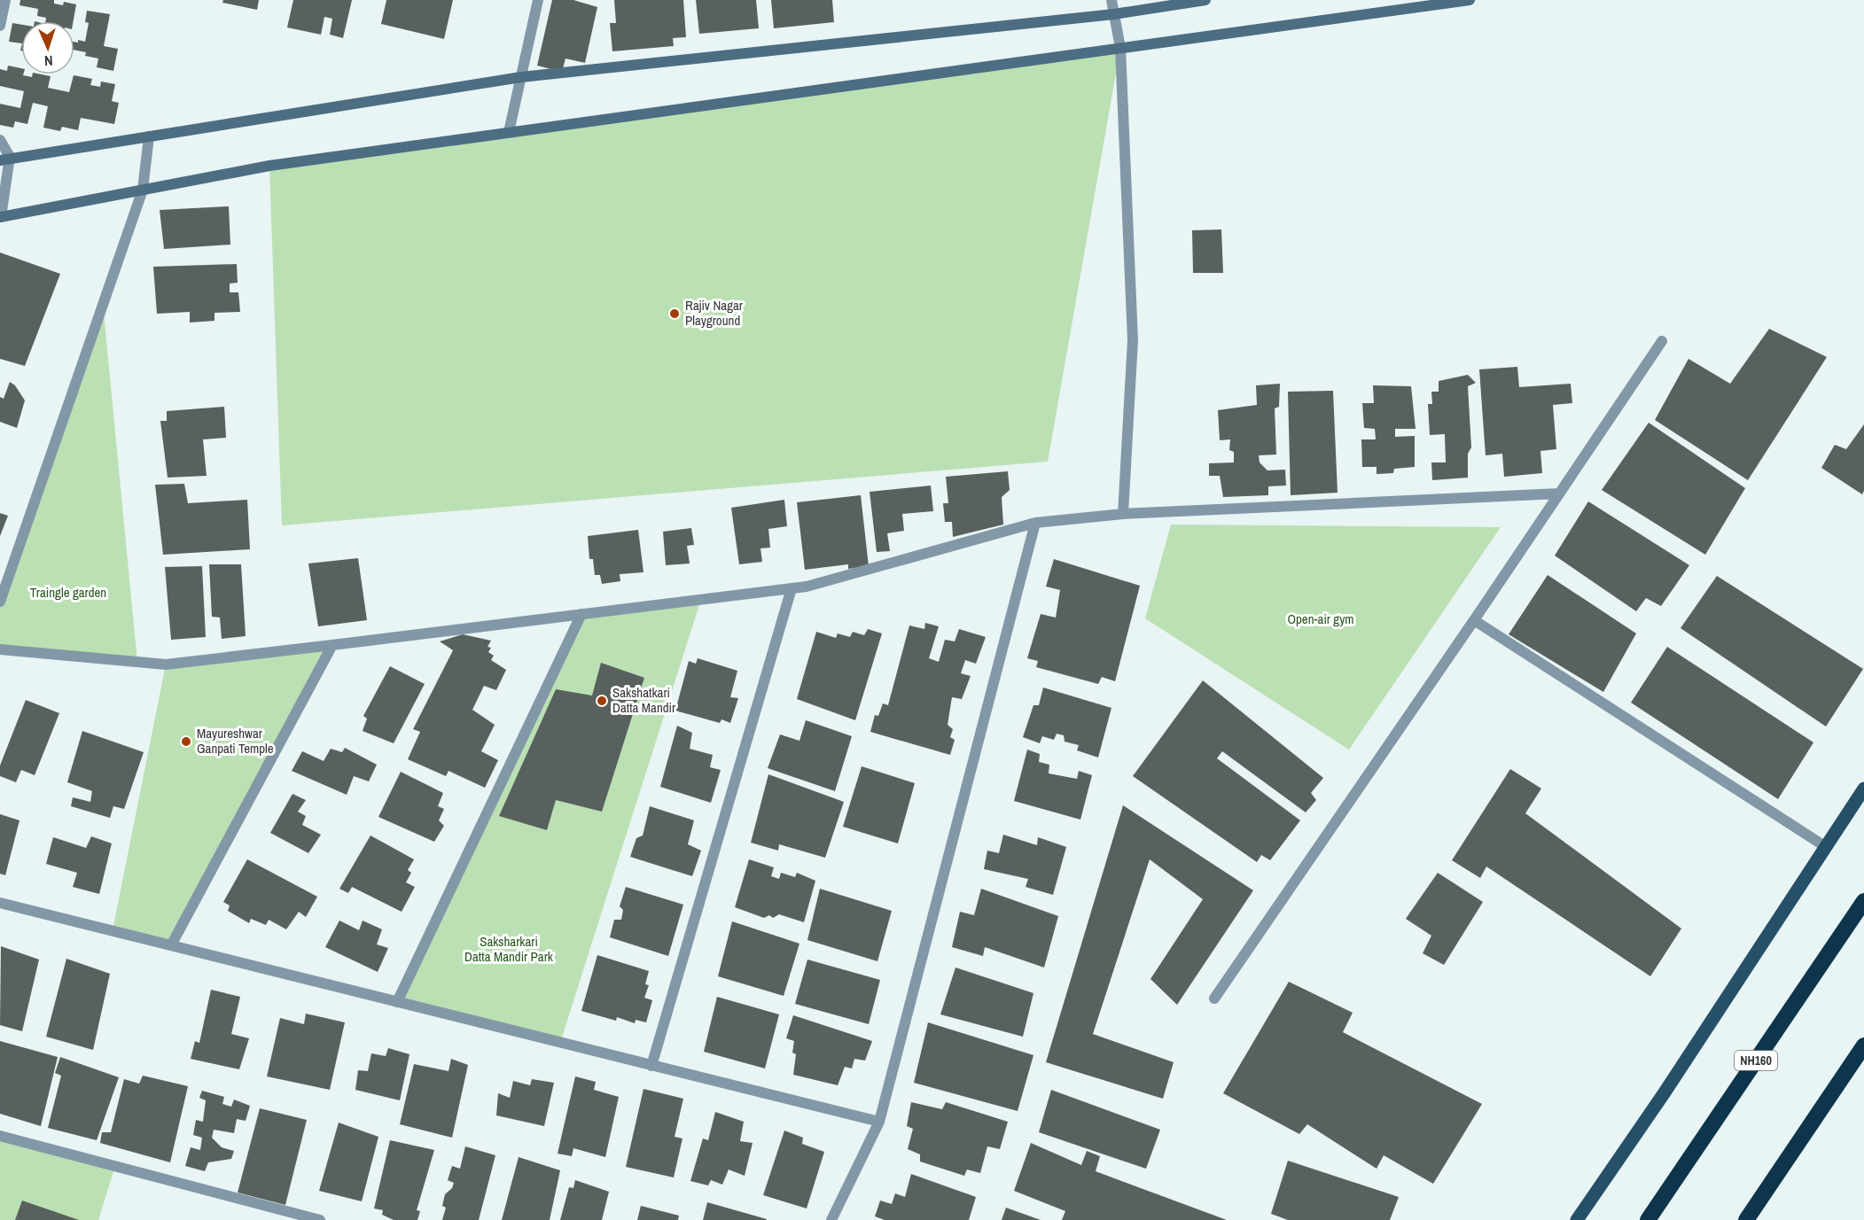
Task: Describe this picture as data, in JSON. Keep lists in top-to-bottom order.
{
  "streets": {
    "highway": ["NH160"]
  },
  "parks": ["Traingle garden", "Open-air gym", "Saksharkari Datta Mandir Park"],
  "places": ["Rajiv Nagar Playground", "Sakshatkari Datta Mandir", "Mayureshwar Ganpati Temple"],
  "north": "bottom"
}
